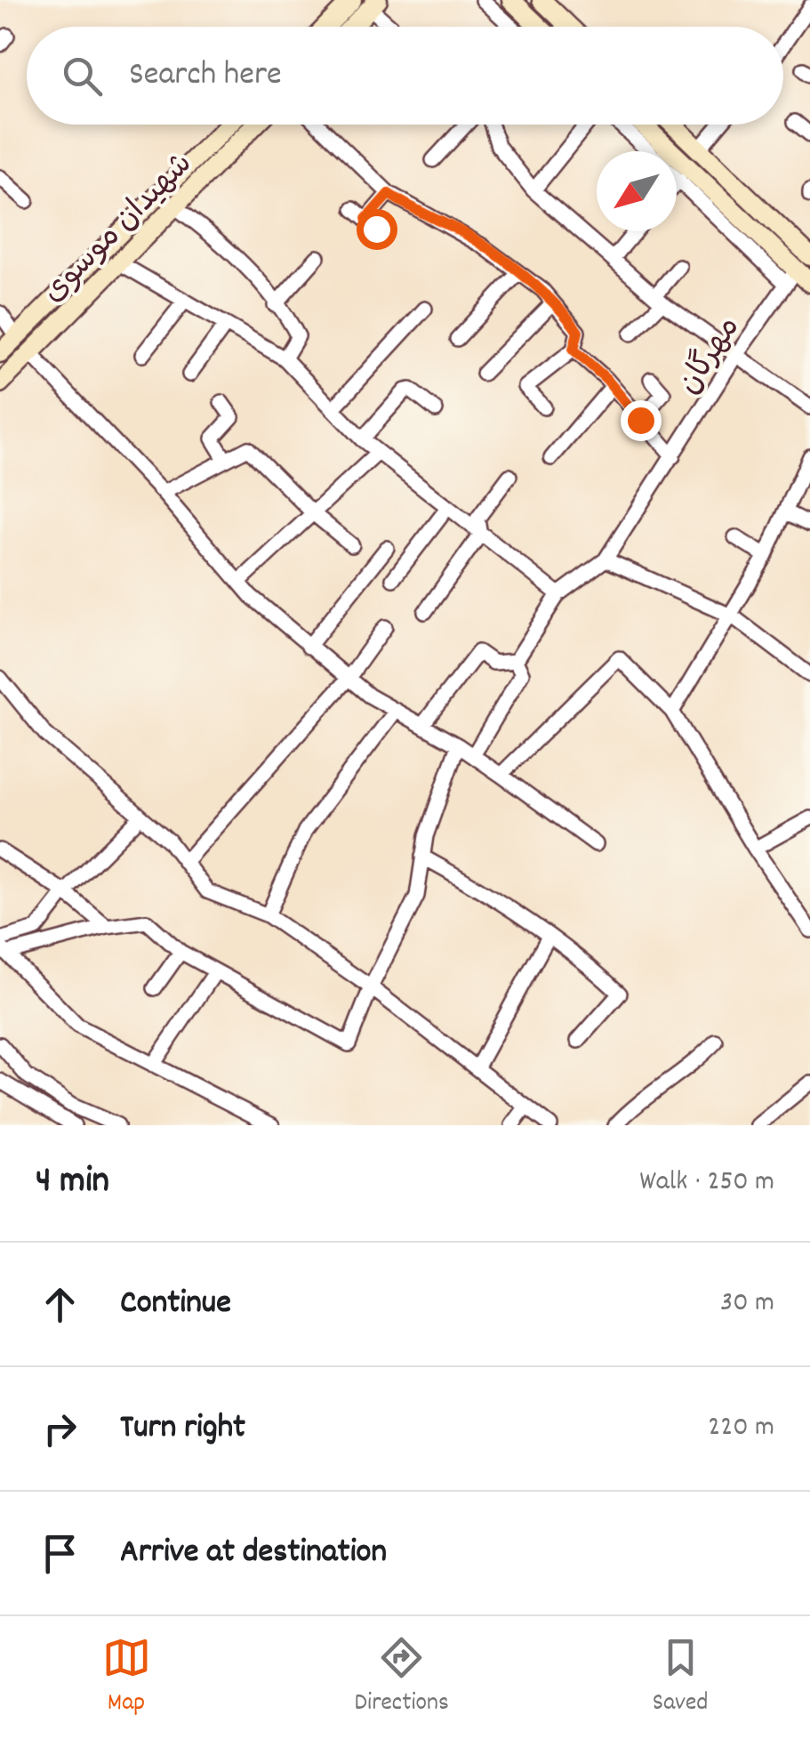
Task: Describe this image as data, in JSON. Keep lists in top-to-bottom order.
{
  "streets": {
    "street": ["شهیدان موسوی", "مهرگان"]
  },
  "north": "bottom left",
  "page": {
    "search": "Search here",
    "heading": ["4 min", "Walk · 250 m"],
    "list": [
      ["Continue", "30 m"],
      ["Turn right", "220 m"],
      "Arrive at destination"
    ],
    "nav": ["Map", "Directions", "Saved"]
  }
}
